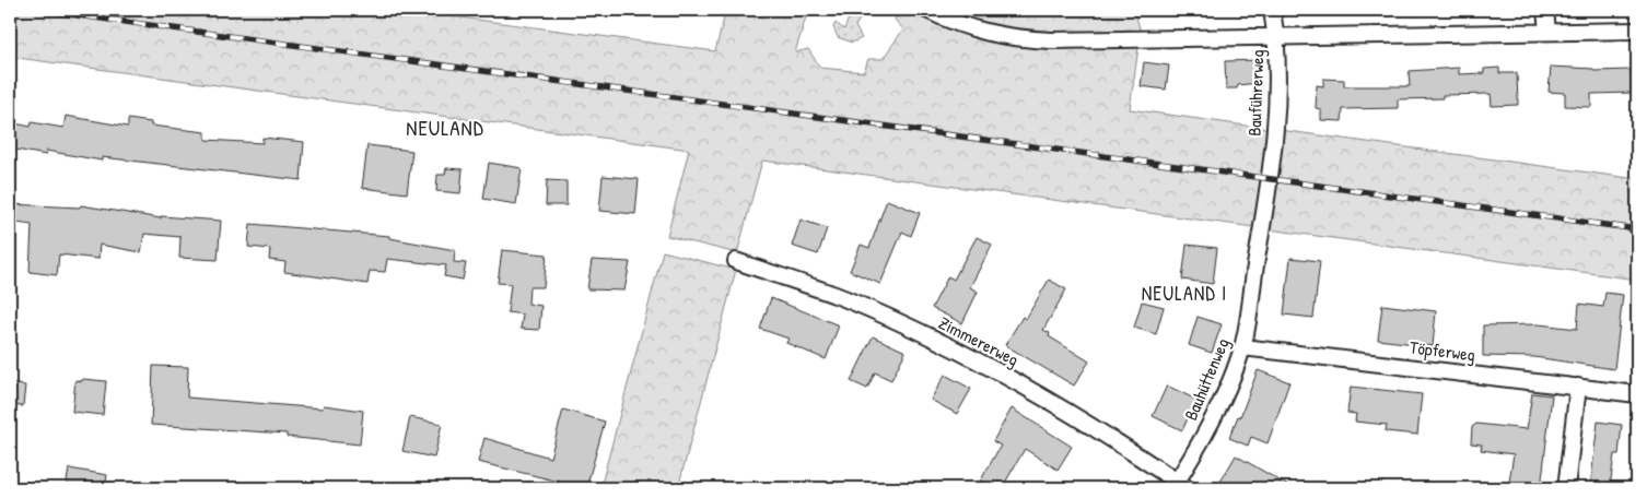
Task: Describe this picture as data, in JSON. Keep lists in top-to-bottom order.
{
  "streets": {
    "street": [
      "Bauführerweg",
      "Zimmererweg",
      "Töpferweg",
      "Bauhüttenweg"
    ]
  },
  "crossings": [
    ["Bauführerweg", "Bauhüttenweg"],
    ["Zimmererweg", "Bauhüttenweg"],
    ["Töpferweg", "Bauhüttenweg"]
  ],
  "districts": ["NEULAND", "NEULAND I"]
}
